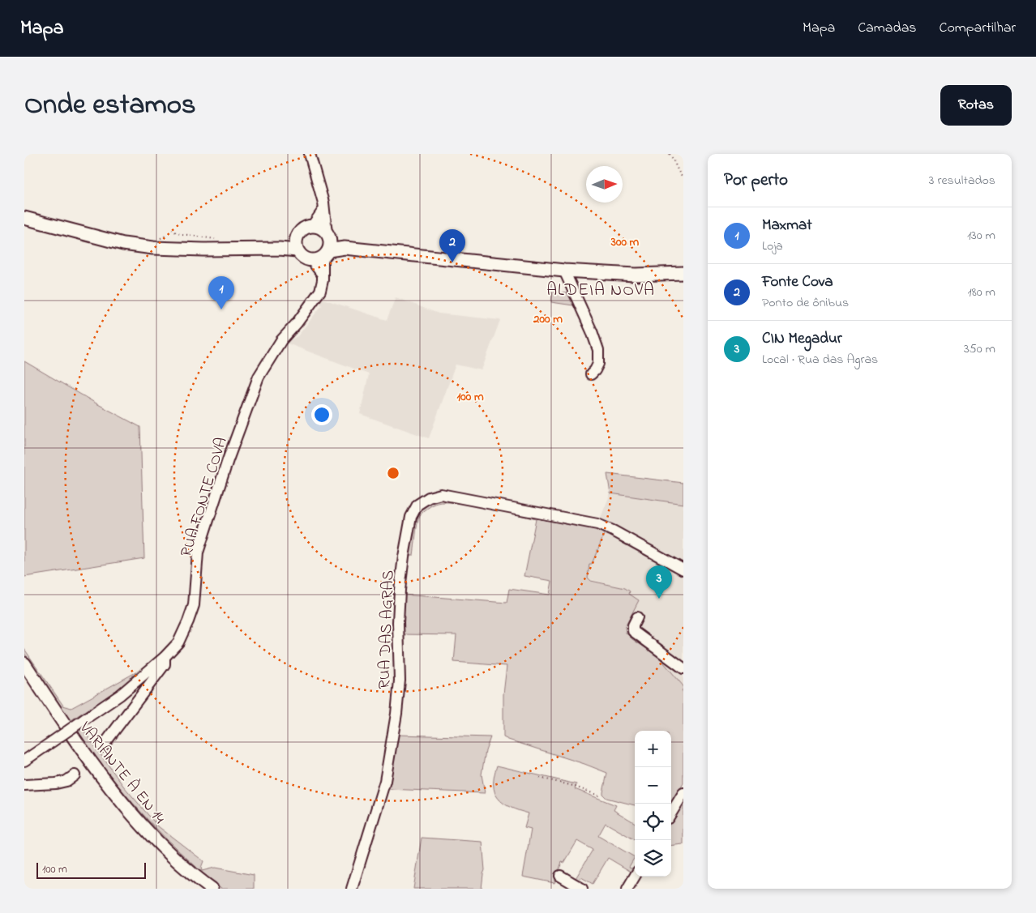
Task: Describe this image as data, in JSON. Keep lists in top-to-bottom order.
{
  "streets": {
    "main road": ["VARIANTE À EN 14"],
    "street": ["RUA FONTE COVA", "RUA DAS AGRAS"]
  },
  "districts": ["ALDEIA NOVA"],
  "scale_bar": "100 m",
  "north": "right",
  "page": {
    "header": "Mapa",
    "nav": ["Mapa", "Camadas", "Compartilhar"],
    "title": "Onde estamos",
    "buttons": "Rotas",
    "heading": ["Por perto", "3 resultados"],
    "list": [
      {
        "mark": "1",
        "name": "Maxmat",
        "note": "Loja",
        "value": "130 m"
      },
      {
        "mark": "2",
        "name": "Fonte Cova",
        "note": "Ponto de ônibus",
        "value": "180 m"
      },
      {
        "mark": "3",
        "name": "CIN Megadur",
        "note": "Local · Rua das Agras",
        "value": "350 m"
      }
    ],
    "pins": ["2", "1", "3"],
    "map_buttons": ["+", "−"],
    "scale": "100 m"
  },
  "rings": ["300 m", "200 m", "100 m"]
}
